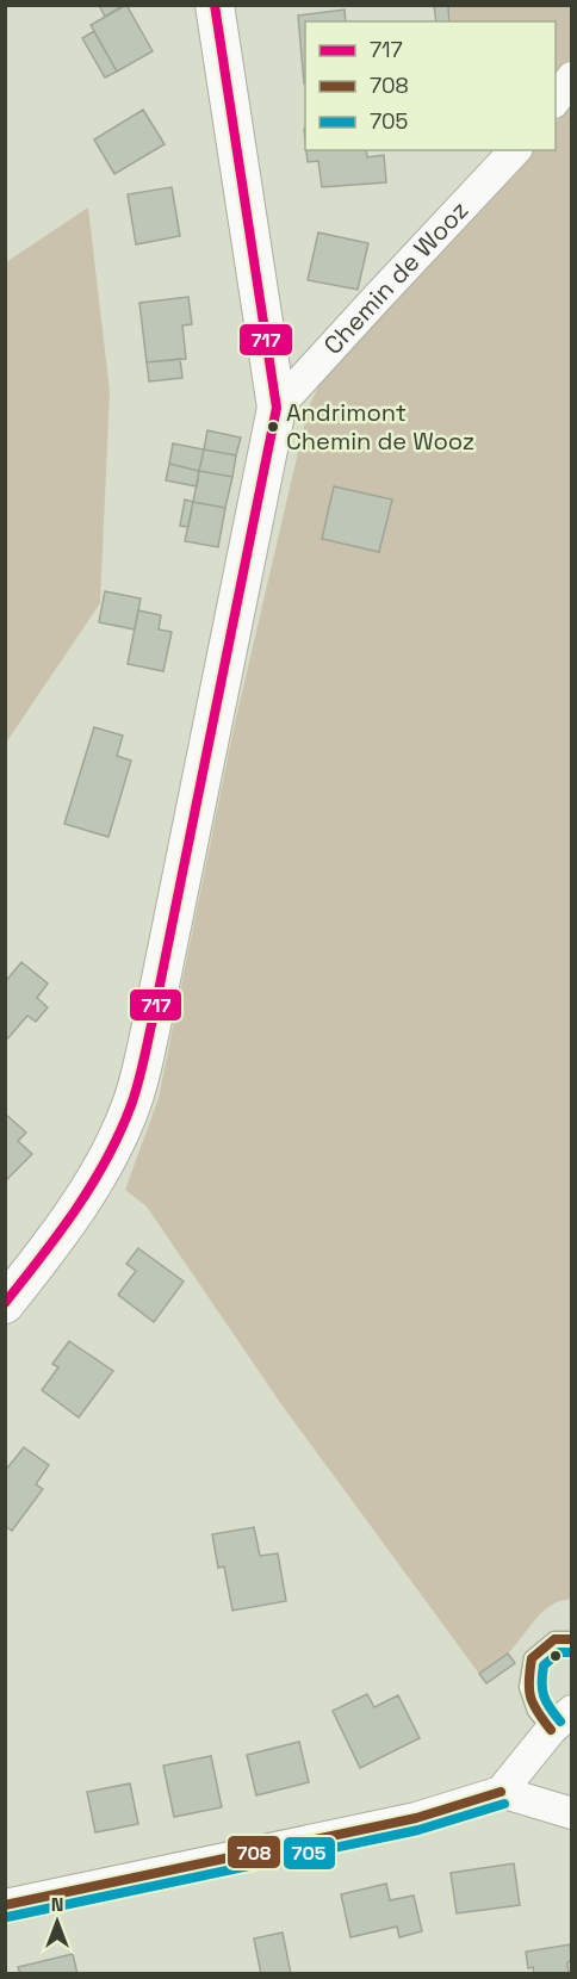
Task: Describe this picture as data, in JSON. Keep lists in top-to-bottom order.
{
  "streets": {
    "street": ["Chemin de Wooz"]
  },
  "places": ["Andrimont Chemin de Wooz"],
  "lines": ["transit line 717", "transit line 708", "transit line 705"],
  "legend": ["717", "708", "705"],
  "north": "top"
}
